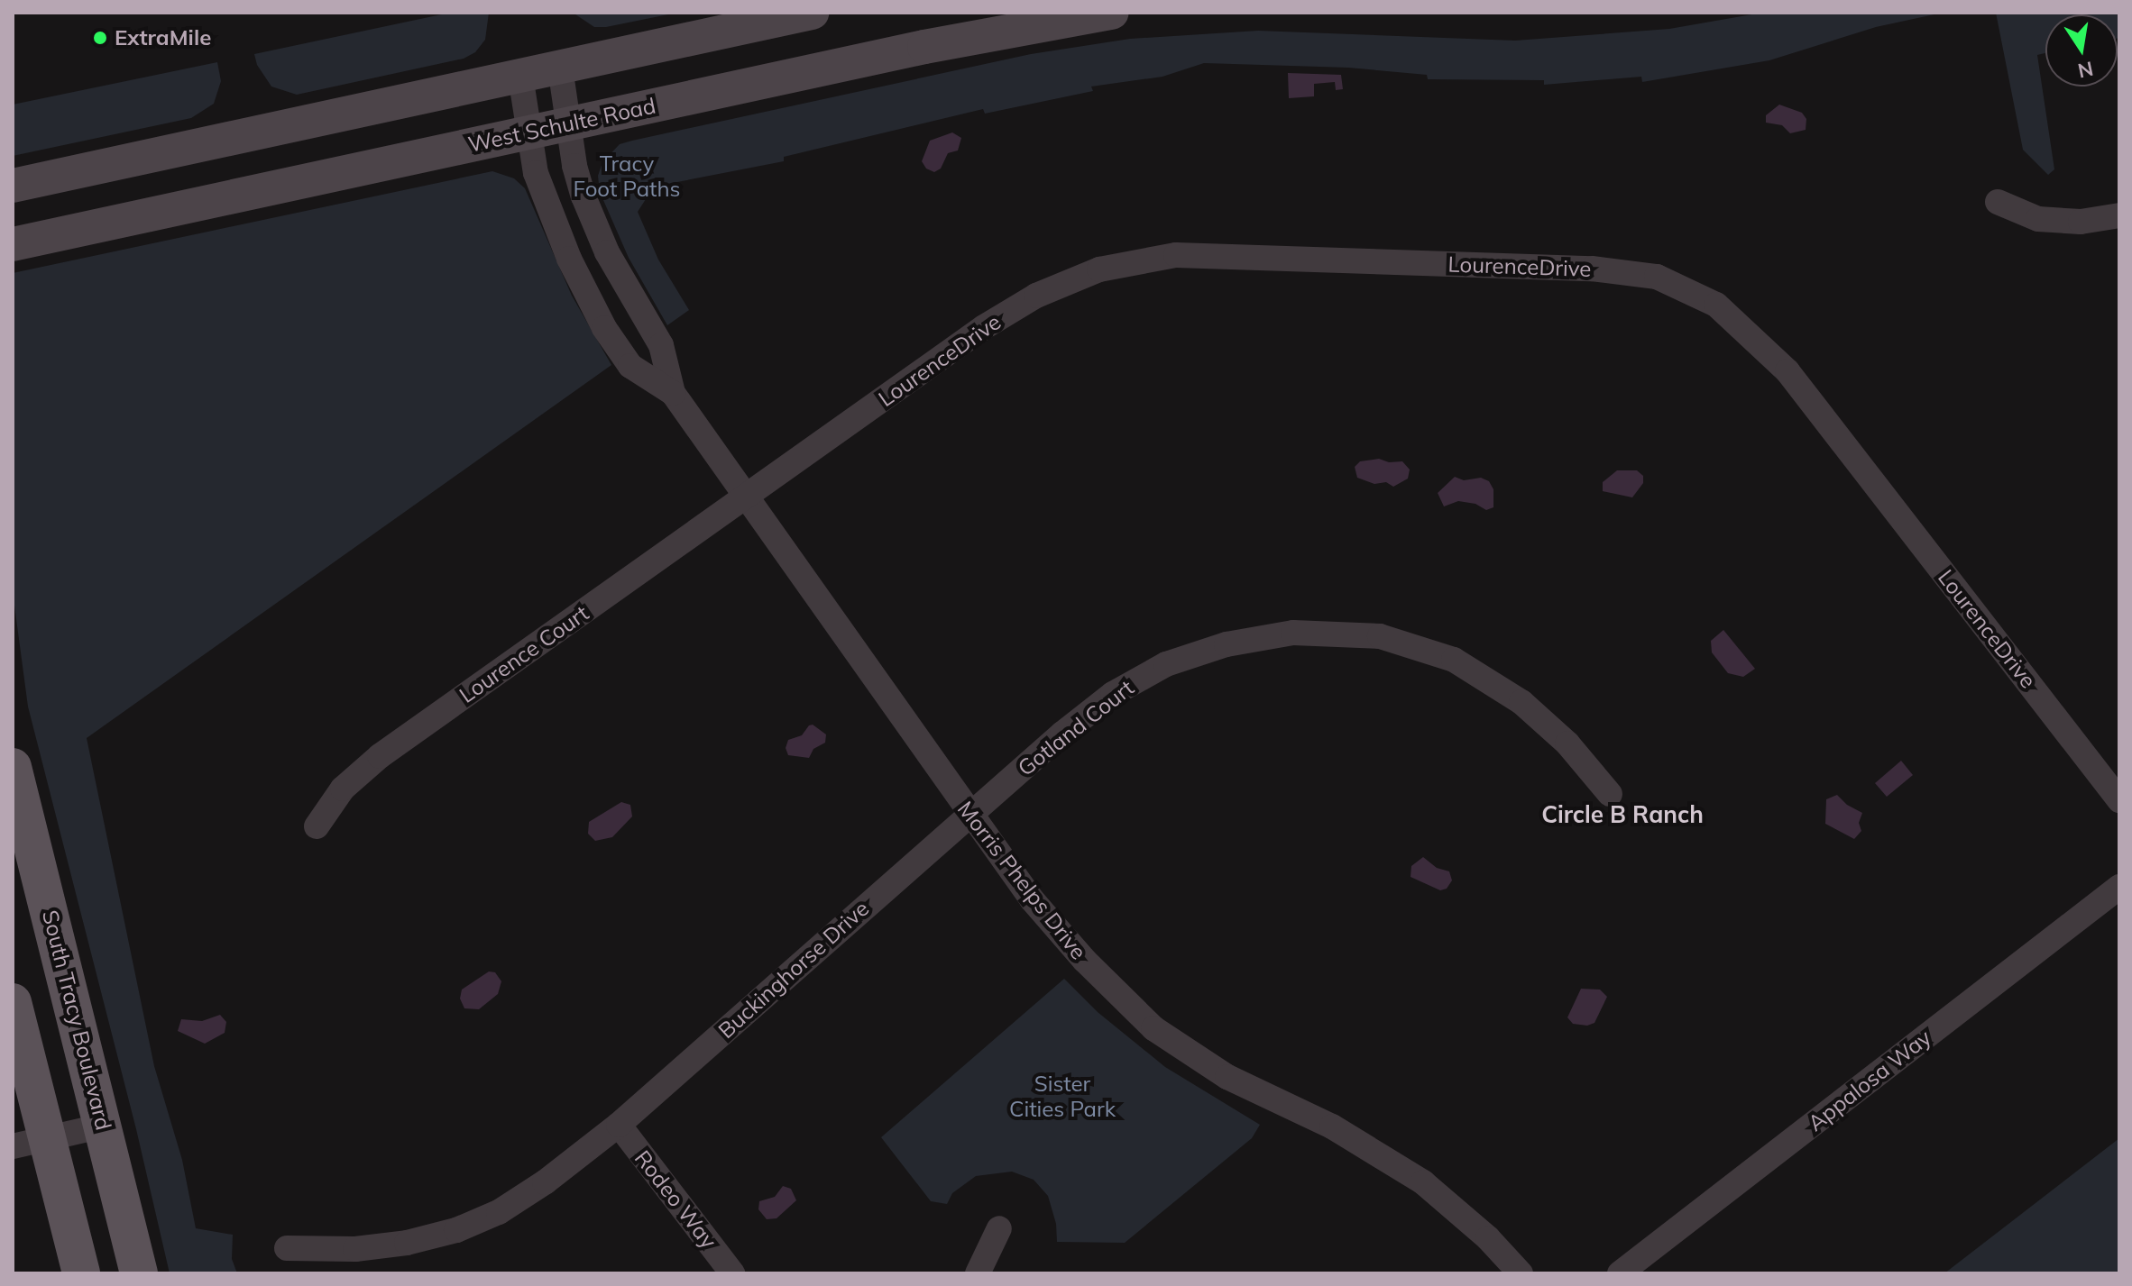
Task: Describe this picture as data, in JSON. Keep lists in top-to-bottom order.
{
  "streets": {
    "main road": ["West Schulte Road", "South Tracy Boulevard"],
    "street": [
      "LourenceDrive",
      "Lourence Court",
      "Gotland Court",
      "Morris Phelps Drive",
      "Buckinghorse Drive",
      "Appalosa Way",
      "Rodeo Way"
    ]
  },
  "crossings": [
    ["West Schulte Road", "Morris Phelps Drive"],
    ["LourenceDrive", "Lourence Court"],
    ["LourenceDrive", "Morris Phelps Drive"],
    ["Lourence Court", "Morris Phelps Drive"],
    ["Gotland Court", "Morris Phelps Drive"],
    ["Gotland Court", "Buckinghorse Drive"],
    ["Morris Phelps Drive", "Buckinghorse Drive"],
    ["Buckinghorse Drive", "Rodeo Way"]
  ],
  "districts": ["Circle B Ranch"],
  "parks": ["Tracy Foot Paths", "Sister Cities Park"],
  "places": ["ExtraMile"],
  "north": "bottom"
}
